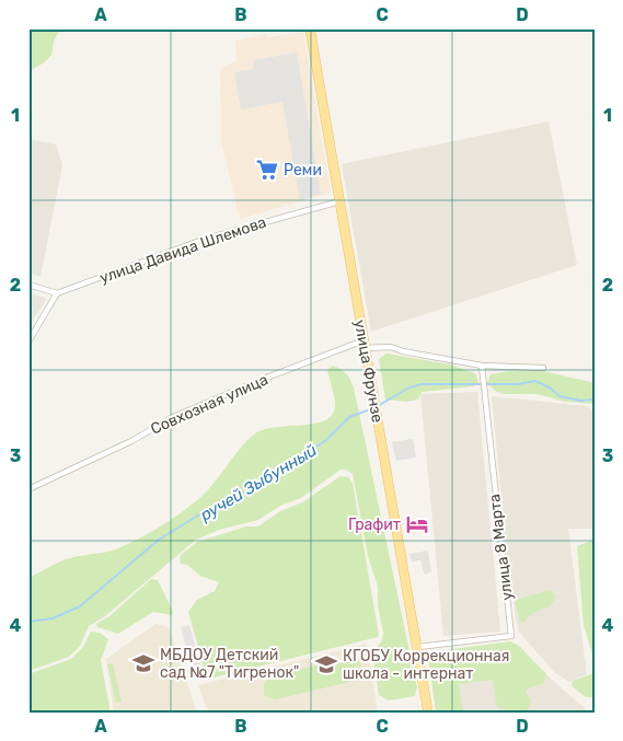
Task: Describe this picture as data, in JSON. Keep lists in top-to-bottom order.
{
  "streets": {
    "main road": ["улица Фрунзе"],
    "street": ["улица Давида Шлемова", "Совхозная улица", "улица 8 Марта"]
  },
  "crossings": [
    ["улица Давида Шлемова", "улица Фрунзе"],
    ["улица Фрунзе", "Совхозная улица"],
    ["улица Фрунзе", "улица 8 Марта"]
  ],
  "water": ["ручей Зыбунный"],
  "places": {
    "supermarket": ["Реми"],
    "hotel": ["Графит"],
    "school or university": ["МБДОУ Детский сад №7 \"Тигренок\"", "КГОБУ Коррекционная школа - интернат"]
  },
  "grid": {
    "columns": [
      "A",
      "B",
      "C",
      "D"
    ],
    "rows": [
      "1",
      "2",
      "3",
      "4"
    ]
  }
}
